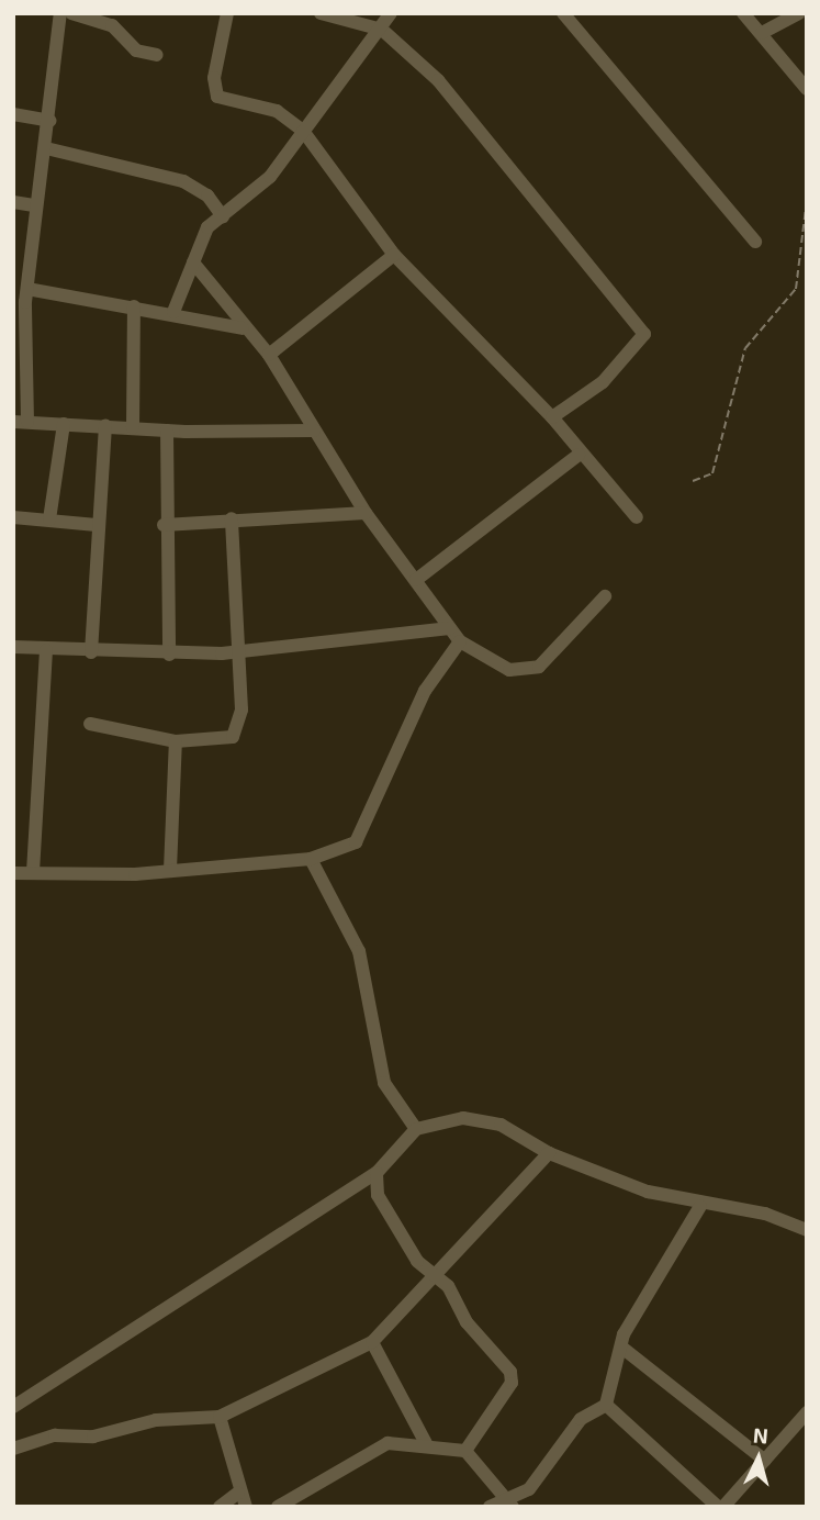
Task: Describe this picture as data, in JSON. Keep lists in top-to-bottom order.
{
  "north": "top"
}
